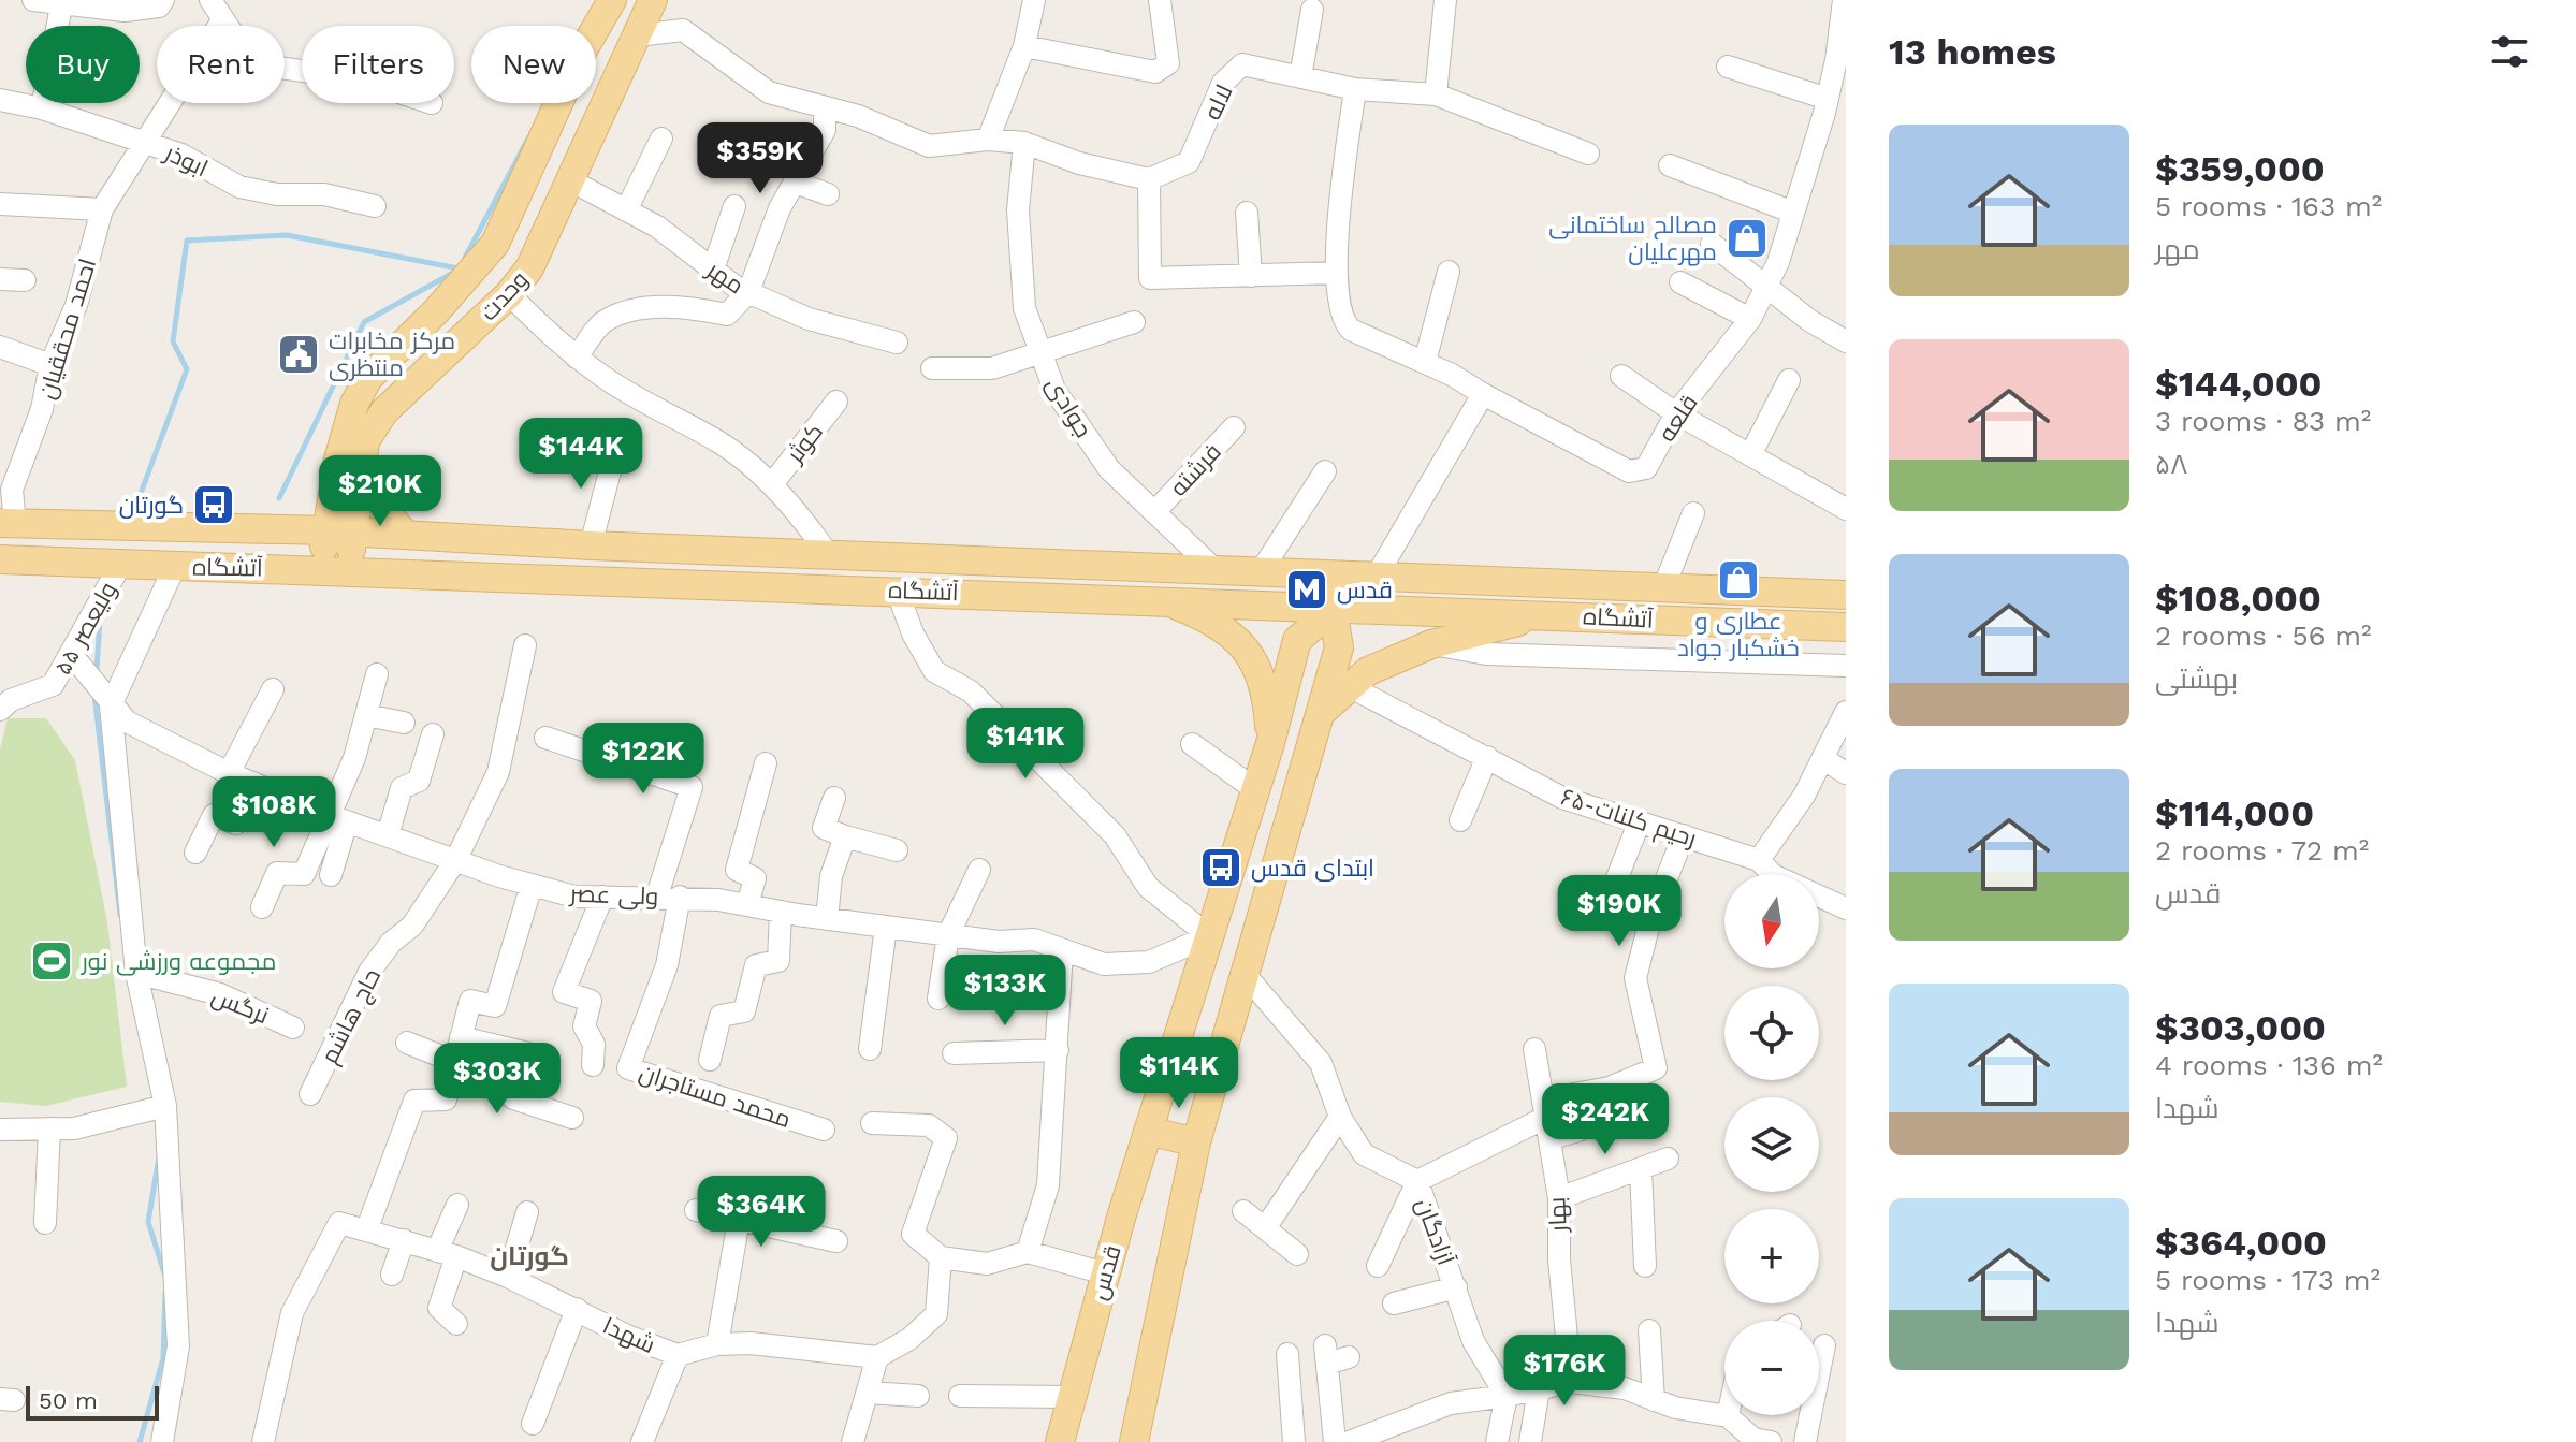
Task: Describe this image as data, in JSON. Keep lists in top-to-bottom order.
{
  "streets": {
    "main road": ["وحدت", "آتشگاه", "قدس"],
    "street": [
      "لاله",
      "ابوذر",
      "مهر",
      "احمد محققیان",
      "جوادی",
      "قلعه",
      "کوثر",
      "فرشته",
      "۵۵ ولیعصر",
      "۶۵-رحیم کلنات",
      "ولی عصر",
      "نرگس",
      "حاج هاشم",
      "محمد مستاجران",
      "بهار",
      "آزادگان",
      "شهدا"
    ]
  },
  "crossings": [
    ["ابوذر", "احمد محققیان"],
    ["مهر", "وحدت"],
    ["وحدت", "آتشگاه"],
    ["احمد محققیان", "آتشگاه"],
    ["جوادی", "فرشته"],
    ["جوادی", "آتشگاه"],
    ["آتشگاه", "۵۵ ولیعصر"],
    ["آتشگاه", "قدس"],
    ["۵۵ ولیعصر", "ولی عصر"],
    ["ولی عصر", "حاج هاشم"],
    ["ولی عصر", "محمد مستاجران"],
    ["ولی عصر", "قدس"]
  ],
  "districts": ["گورتان"],
  "places": {
    "shop": ["مصالح ساختمانی مهرعلیان", "عطاری و خشکبار جواد"],
    "public building": ["مرکز مخابرات منتظری"],
    "bus stop": ["گورتان", "ابتدای قدس"],
    "metro station": ["قدس"],
    "sports": ["مجموعه ورزشی نور"]
  },
  "scale_bar": "50 m",
  "north": "bottom",
  "page": {
    "heading": "13 homes",
    "chip": [
      "Buy",
      "Rent",
      "Filters",
      "New"
    ],
    "list": [
      {
        "name": "$359,000",
        "note": "5 rooms · 163 m² · مهر"
      },
      {
        "name": "$144,000",
        "note": "3 rooms · 83 m² · ۵۸"
      },
      {
        "name": "$108,000",
        "note": "2 rooms · 56 m² · بهشتی"
      },
      {
        "name": "$114,000",
        "note": "2 rooms · 72 m² · قدس"
      },
      {
        "name": "$303,000",
        "note": "4 rooms · 136 m² · شهدا"
      },
      {
        "name": "$364,000",
        "note": "5 rooms · 173 m² · شهدا"
      }
    ],
    "price": [
      "$359K",
      "$144K",
      "$210K",
      "$141K",
      "$122K",
      "$108K",
      "$190K",
      "$133K",
      "$114K",
      "$303K",
      "$242K",
      "$364K",
      "$176K"
    ],
    "map_buttons": ["+", "−"],
    "scale": "50 m"
  }
}
